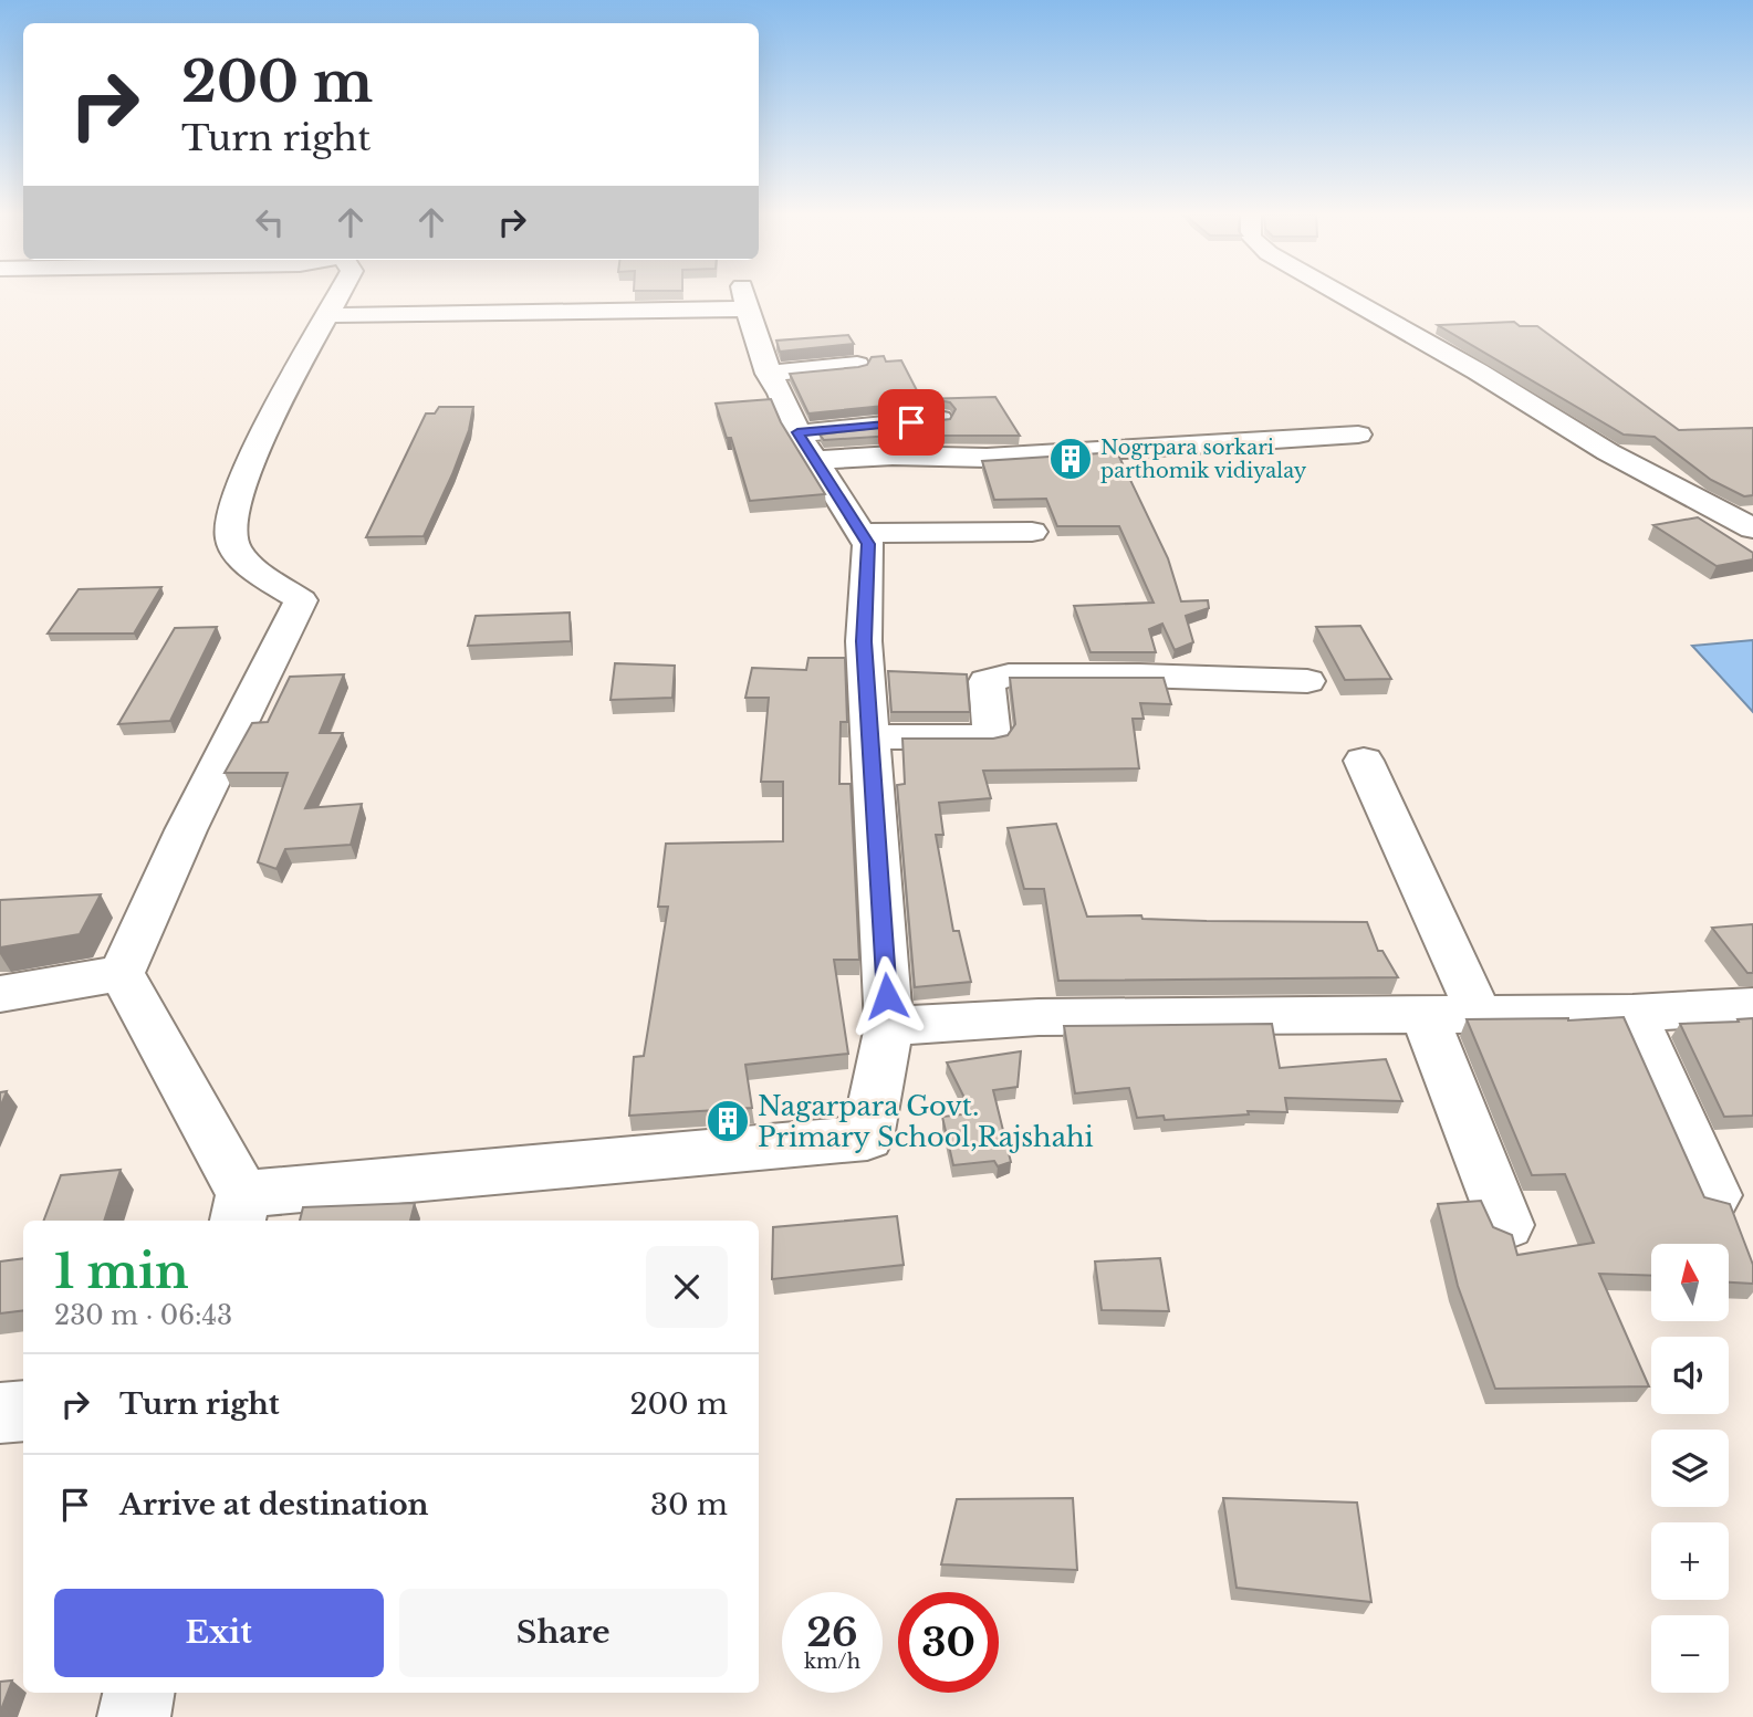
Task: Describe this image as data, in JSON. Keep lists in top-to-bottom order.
{
  "places": {
    "building": ["Nogrpara sorkari parthomik vidiyalay", "Nagarpara Govt. Primary School,Rajshahi"]
  },
  "north": "top",
  "page": {
    "turn": ["200 m", "Turn right"],
    "heading": ["1 min", "230 m · 06:43"],
    "map_buttons": ["+", "−"],
    "list": [
      {
        "name": "Turn right",
        "value": "200 m"
      },
      {
        "name": "Arrive at destination",
        "value": "30 m"
      }
    ],
    "buttons": ["Exit", "Share"],
    "speed": "26 km/h",
    "limit": "30"
  }
}
